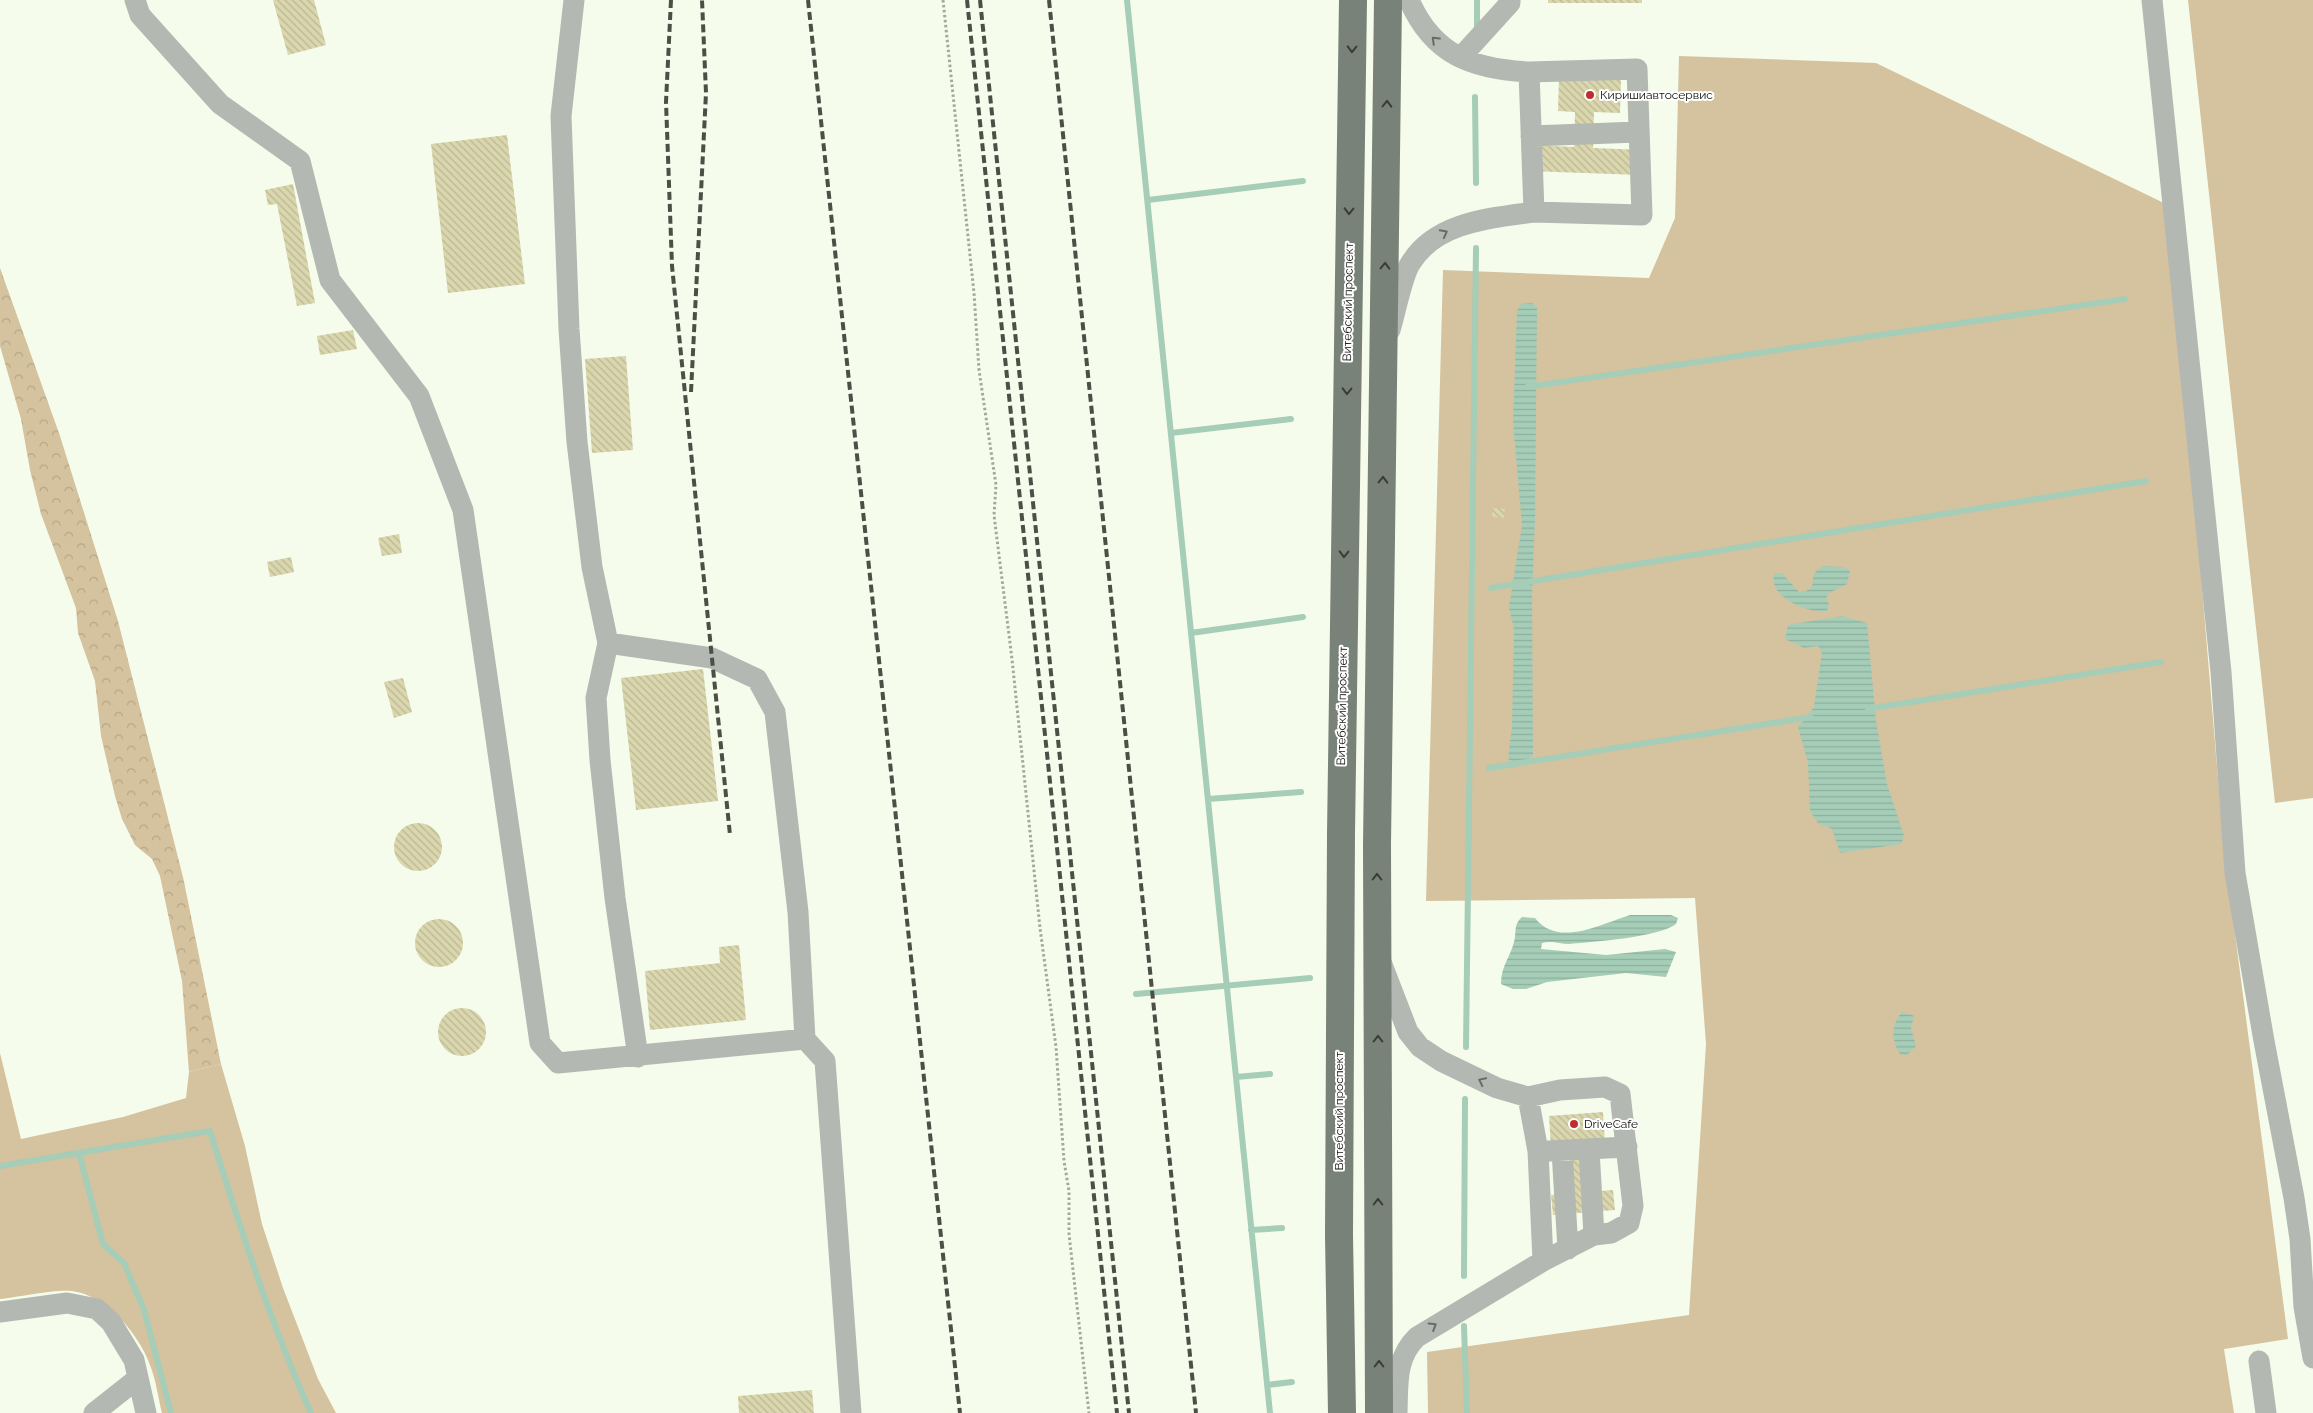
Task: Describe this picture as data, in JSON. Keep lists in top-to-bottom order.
{
  "streets": {
    "main road": ["Витебский проспект"]
  },
  "places": ["Киришиавтосервис", "DriveCafe"]
}
